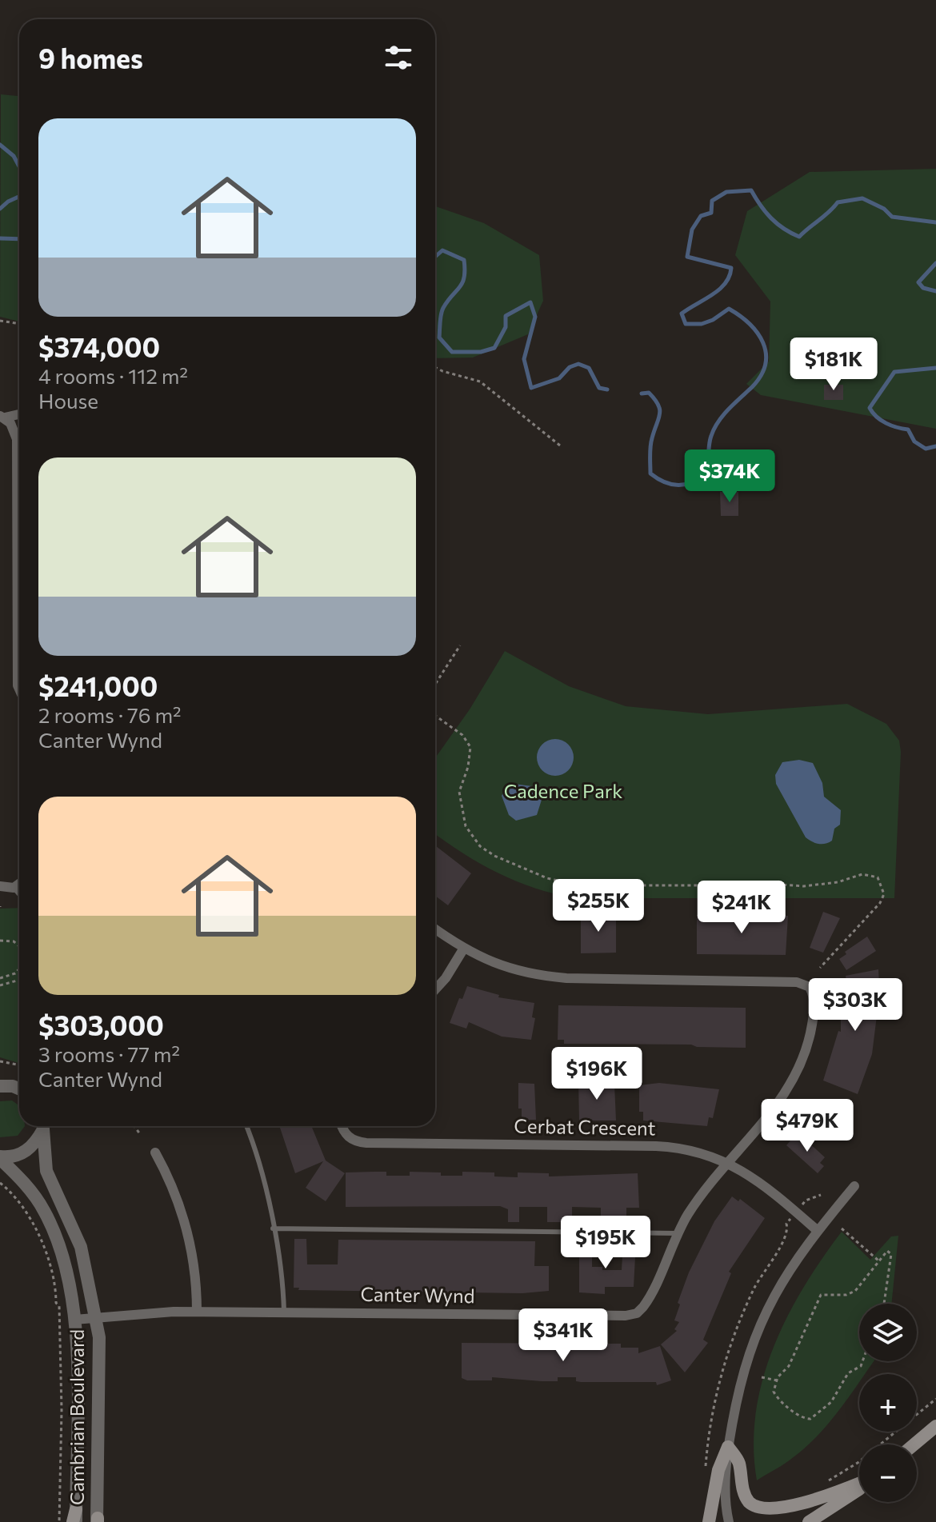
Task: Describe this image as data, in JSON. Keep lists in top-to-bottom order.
{
  "streets": {
    "street": ["Cerbat Crescent", "Canter Wynd", "Cambrian Boulevard"]
  },
  "crossings": [
    ["Cerbat Crescent", "Canter Wynd"],
    ["Canter Wynd", "Cambrian Boulevard"]
  ],
  "parks": ["Cadence Park"],
  "page": {
    "heading": "9 homes",
    "list": [
      {
        "name": "$374,000",
        "note": "4 rooms · 112 m² · House"
      },
      {
        "name": "$241,000",
        "note": "2 rooms · 76 m² · Canter Wynd"
      },
      {
        "name": "$303,000",
        "note": "3 rooms · 77 m² · Canter Wynd"
      }
    ],
    "price": [
      "$181K",
      "$374K",
      "$255K",
      "$241K",
      "$303K",
      "$196K",
      "$479K",
      "$195K",
      "$341K"
    ],
    "map_buttons": ["+", "−"]
  }
}
